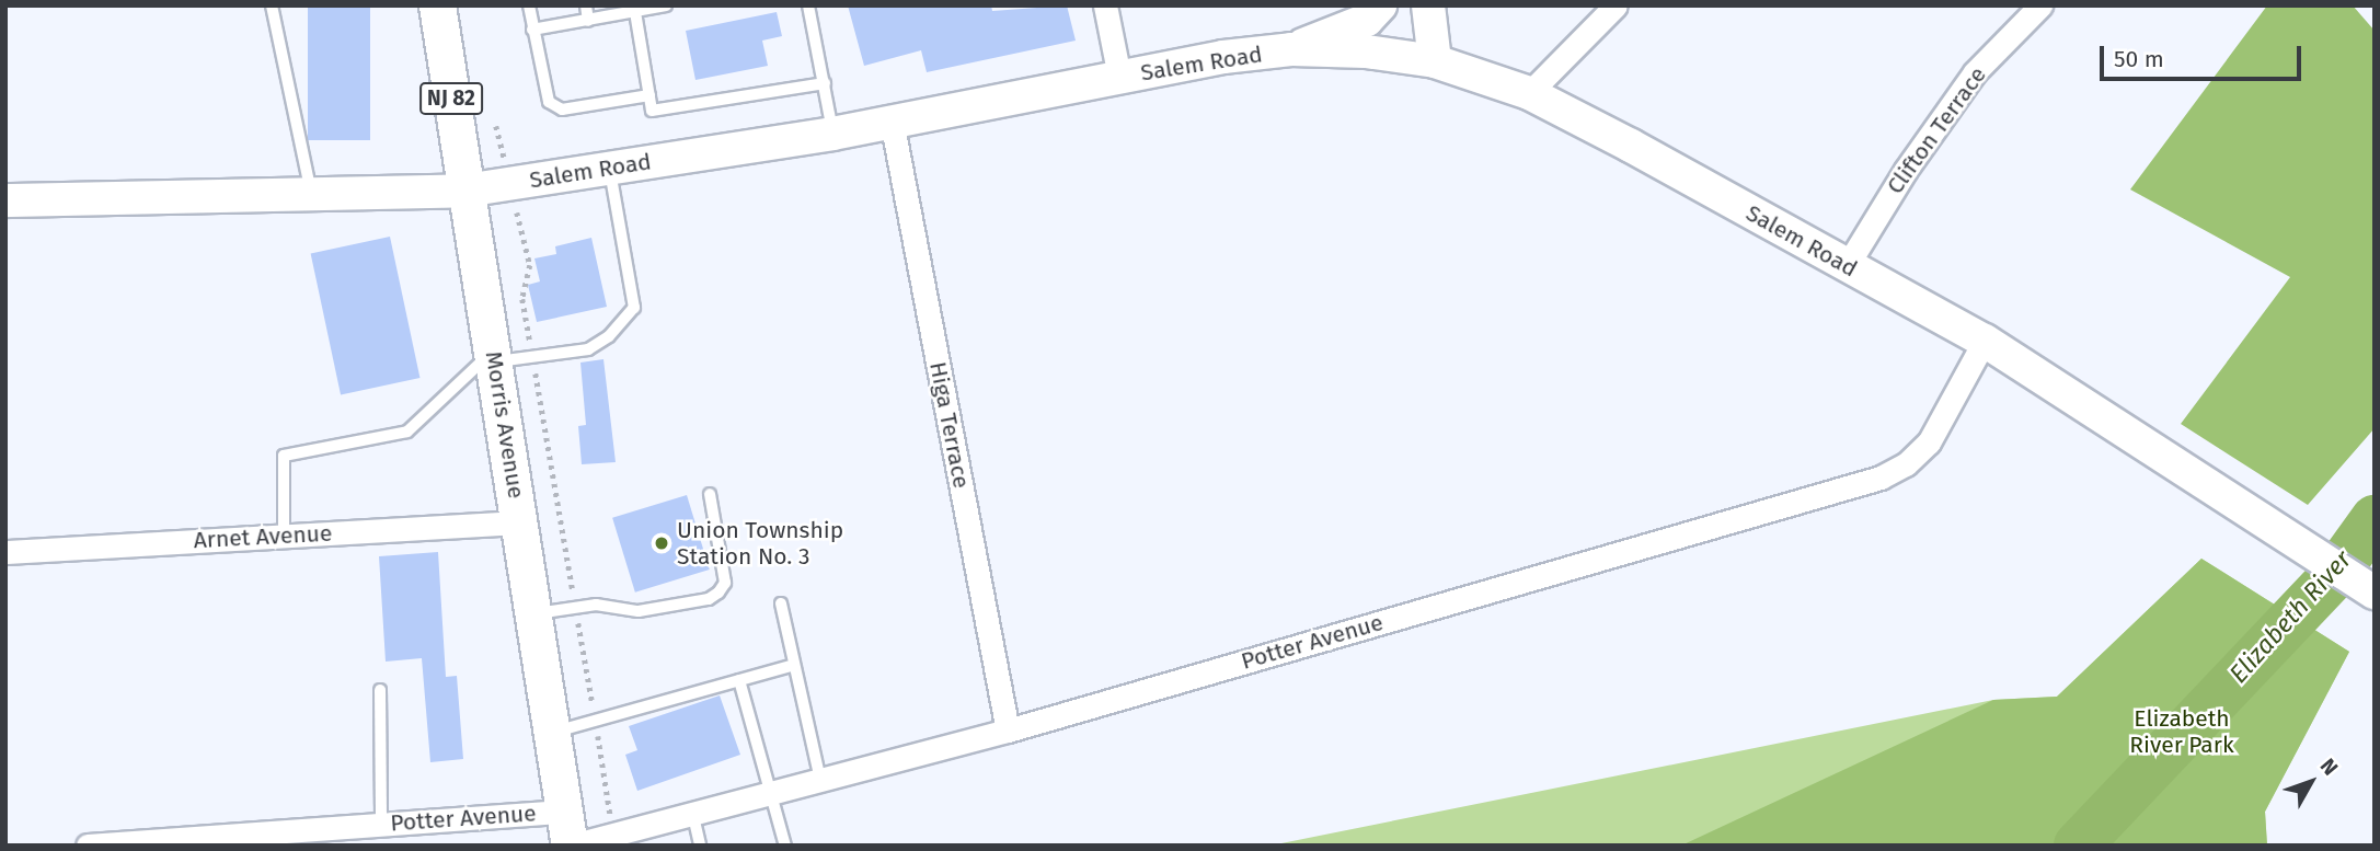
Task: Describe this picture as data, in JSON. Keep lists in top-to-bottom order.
{
  "streets": {
    "main road": ["NJ 82", "Morris Avenue"],
    "street": [
      "Salem Road",
      "Clifton Terrace",
      "Higa Terrace",
      "Arnet Avenue",
      "Potter Avenue"
    ]
  },
  "crossings": [
    ["Salem Road", "Clifton Terrace"],
    ["Salem Road", "Morris Avenue"],
    ["Salem Road", "Higa Terrace"],
    ["Salem Road", "Potter Avenue"],
    ["Morris Avenue", "Arnet Avenue"],
    ["Morris Avenue", "Potter Avenue"],
    ["Higa Terrace", "Potter Avenue"]
  ],
  "water": ["Elizabeth River"],
  "parks": ["Elizabeth River Park"],
  "places": ["Union Township Station No. 3"],
  "scale_bar": "50 m",
  "north": "top right"
}
